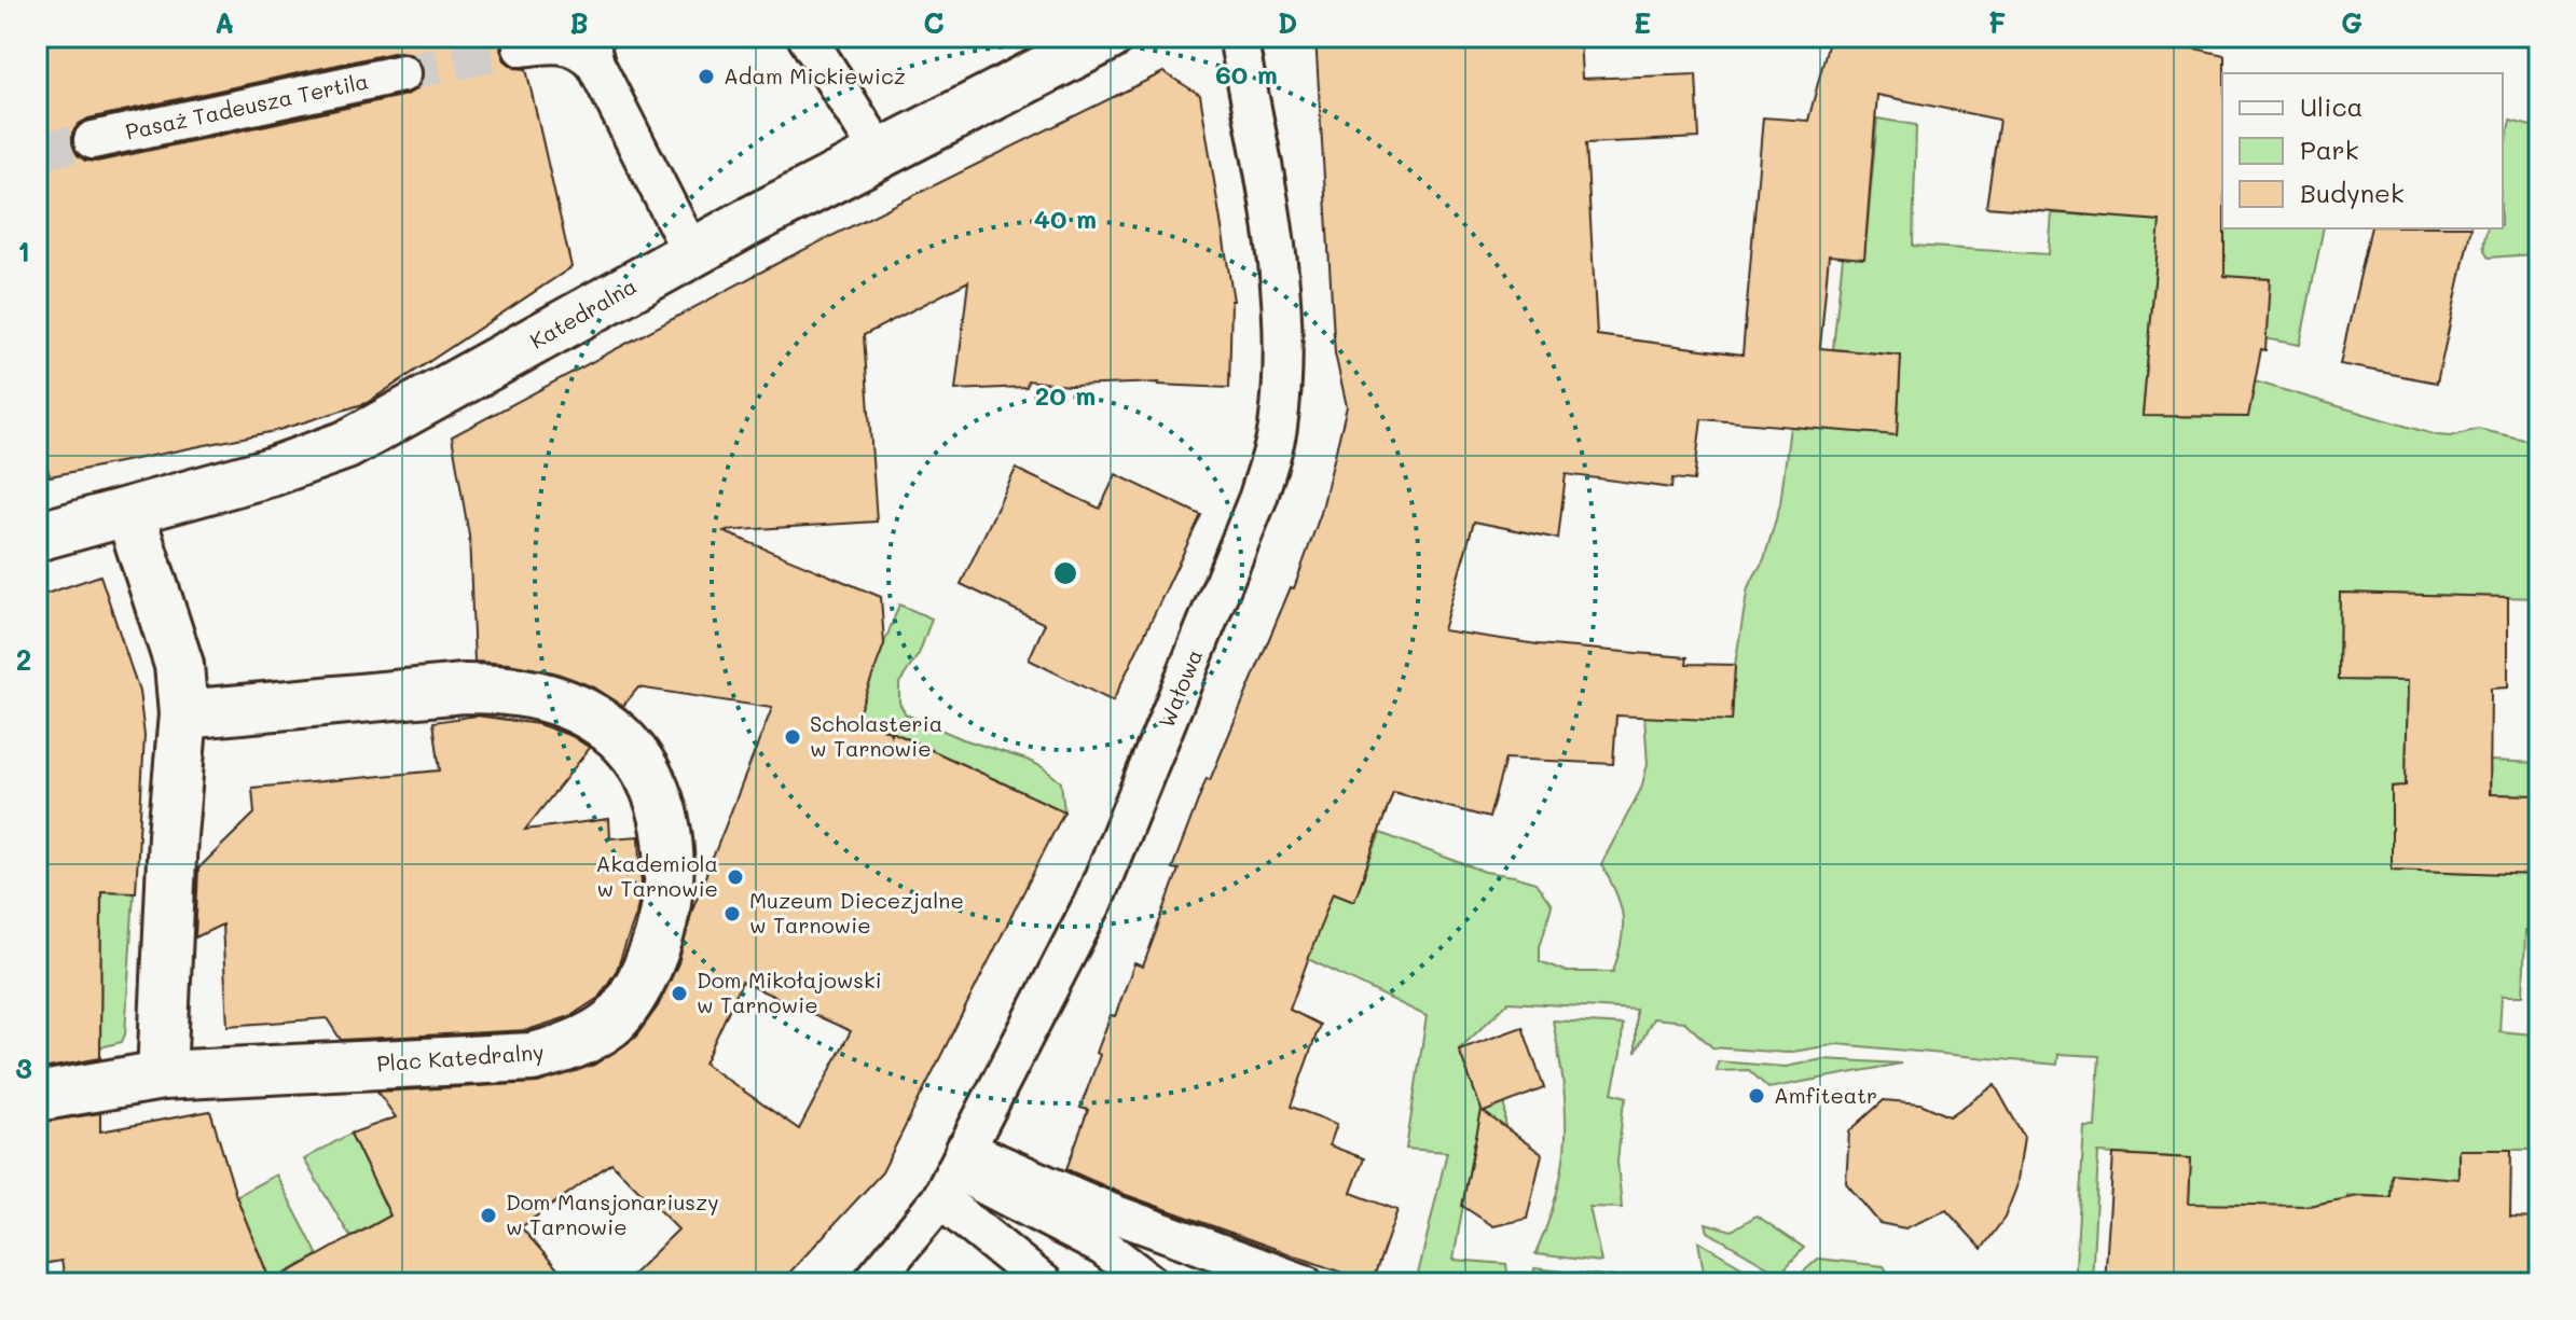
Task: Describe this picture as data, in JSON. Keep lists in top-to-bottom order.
{
  "streets": {
    "street": [
      "Pasaż Tadeusza Tertila",
      "Katedralna",
      "Wałowa",
      "Plac Katedralny"
    ]
  },
  "places": [
    "Adam Mickiewicz",
    "Scholasteria w Tarnowie",
    "Akademiola w Tarnowie",
    "Muzeum Diecezjalne w Tarnowie",
    "Dom Mikołajowski w Tarnowie",
    "Amfiteatr",
    "Dom Mansjonariuszy w Tarnowie"
  ],
  "legend": ["Ulica", "Park", "Budynek"],
  "grid": {
    "columns": [
      "A",
      "B",
      "C",
      "D",
      "E",
      "F",
      "G"
    ],
    "rows": ["1", "2", "3"]
  },
  "rings": ["60 m", "40 m", "20 m"]
}
